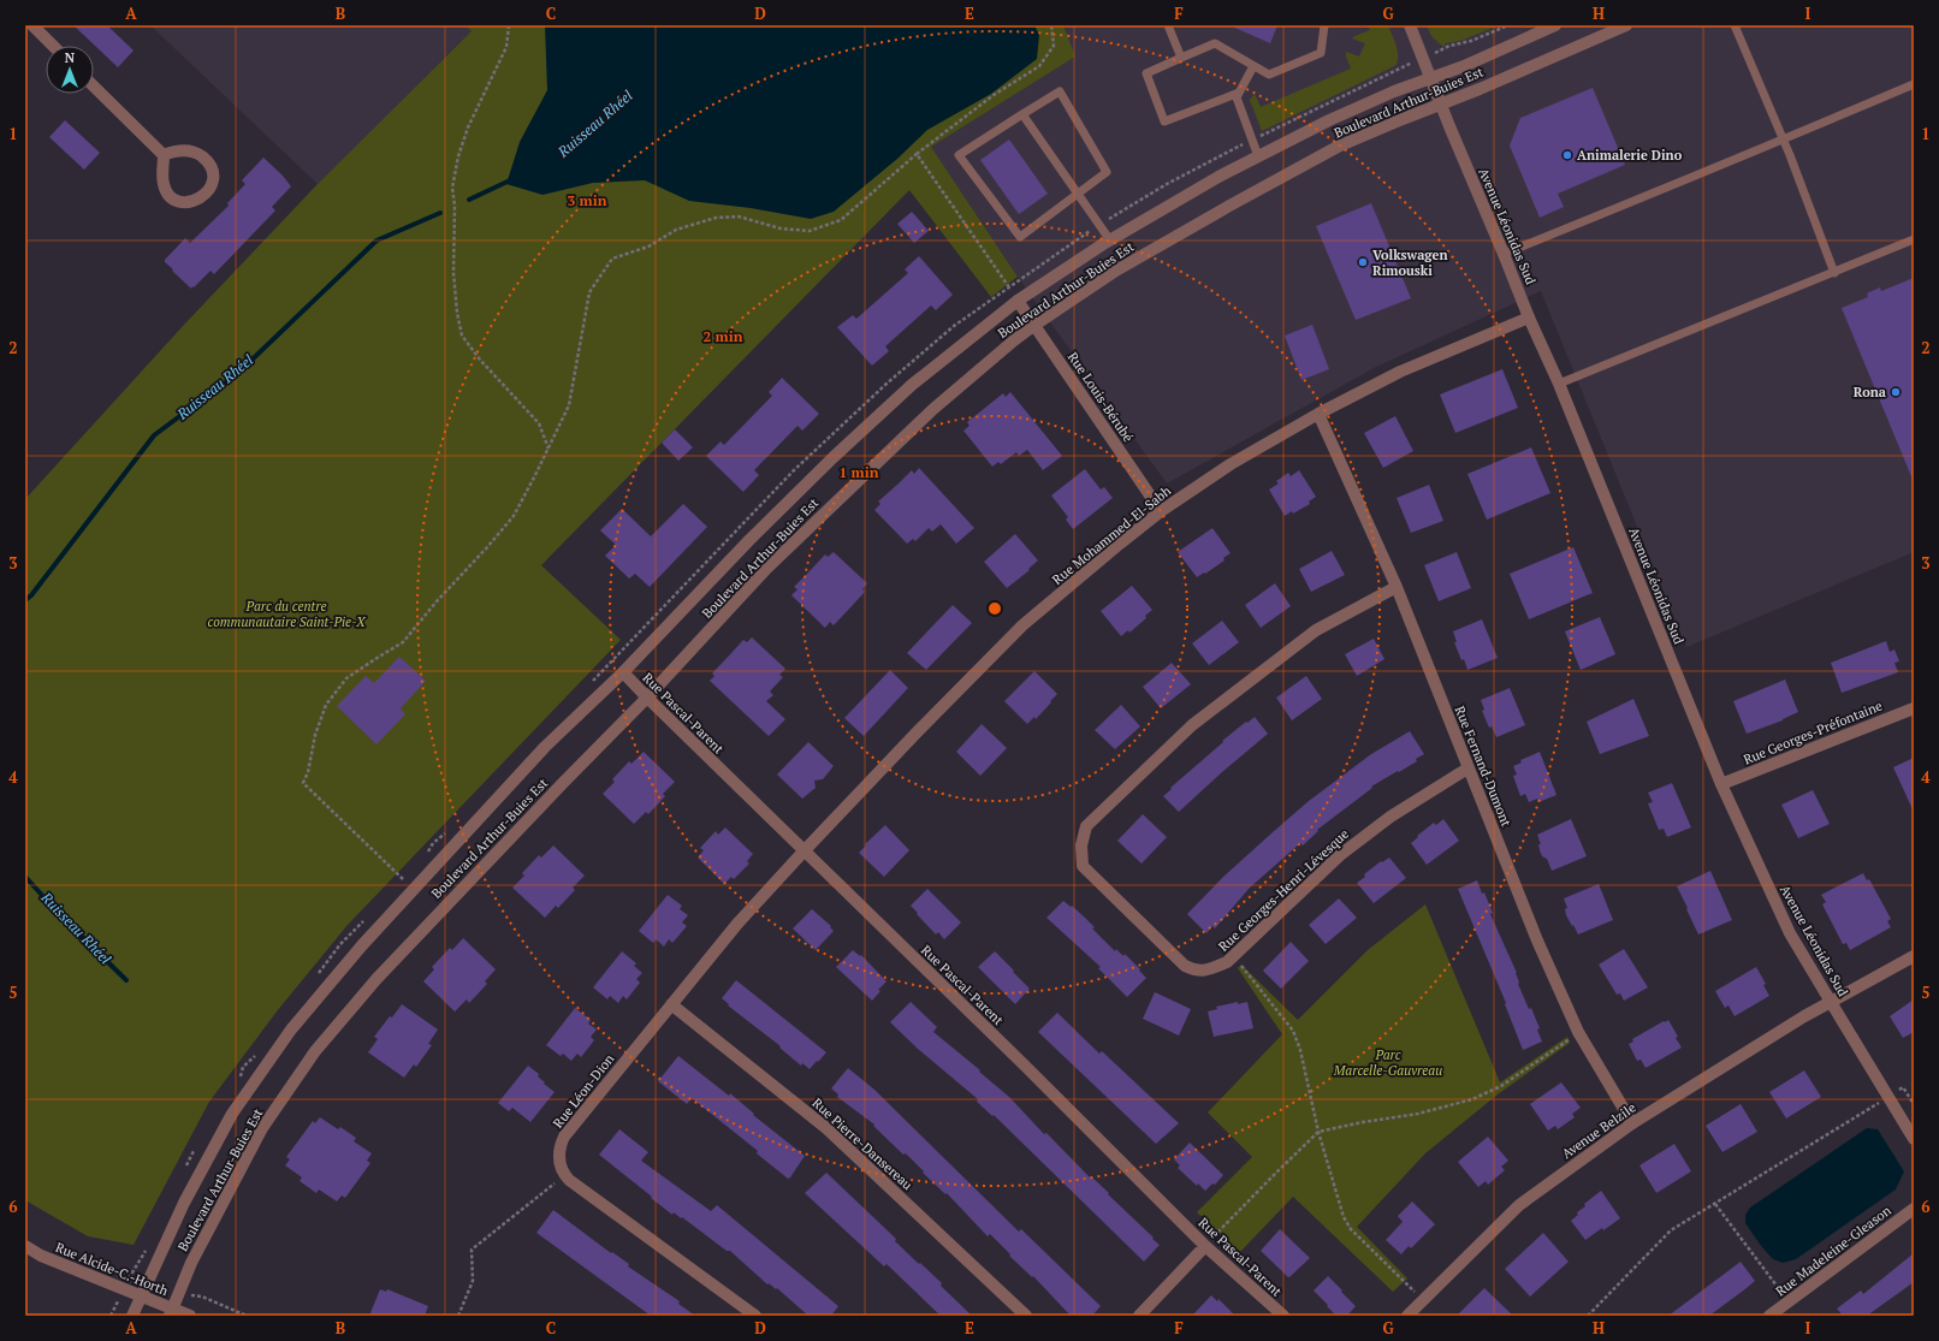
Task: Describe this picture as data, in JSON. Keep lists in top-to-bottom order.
{
  "streets": {
    "street": [
      "Boulevard Arthur-Buies Est",
      "Avenue Léonidas Sud",
      "Rue Louis-Bérubé",
      "Rue Mohammed-El-Sabh",
      "Rue Pascal-Parent",
      "Rue Georges-Préfontaine",
      "Rue Fernand-Dumont",
      "Rue Georges-Henri-Lévesque",
      "Rue Léon-Dion",
      "Avenue Belzile",
      "Rue Pierre-Dansereau",
      "Rue Madeleine-Gleason",
      "Rue Alcide-C.-Horth"
    ]
  },
  "crossings": [
    ["Boulevard Arthur-Buies Est", "Avenue Léonidas Sud"],
    ["Boulevard Arthur-Buies Est", "Rue Louis-Bérubé"],
    ["Boulevard Arthur-Buies Est", "Rue Pascal-Parent"],
    ["Boulevard Arthur-Buies Est", "Rue Alcide-C.-Horth"],
    ["Avenue Léonidas Sud", "Rue Mohammed-El-Sabh"],
    ["Avenue Léonidas Sud", "Rue Georges-Préfontaine"],
    ["Avenue Léonidas Sud", "Avenue Belzile"],
    ["Rue Louis-Bérubé", "Rue Mohammed-El-Sabh"],
    ["Rue Mohammed-El-Sabh", "Rue Pascal-Parent"],
    ["Rue Mohammed-El-Sabh", "Rue Fernand-Dumont"],
    ["Rue Mohammed-El-Sabh", "Rue Léon-Dion"],
    ["Rue Pascal-Parent", "Rue Léon-Dion"],
    ["Rue Fernand-Dumont", "Rue Georges-Henri-Lévesque"],
    ["Rue Fernand-Dumont", "Avenue Belzile"],
    ["Rue Léon-Dion", "Rue Pierre-Dansereau"]
  ],
  "water": ["Ruisseau Rhéel"],
  "parks": ["Parc du centre communautaire Saint-Pie-X", "Parc Marcelle-Gauvreau"],
  "places": ["Animalerie Dino", "Volkswagen Rimouski", "Rona"],
  "north": "top",
  "grid": {
    "columns": [
      "A",
      "B",
      "C",
      "D",
      "E",
      "F",
      "G",
      "H",
      "I"
    ],
    "rows": [
      "1",
      "2",
      "3",
      "4",
      "5",
      "6"
    ]
  },
  "rings": ["3 min", "2 min", "1 min"]
}
